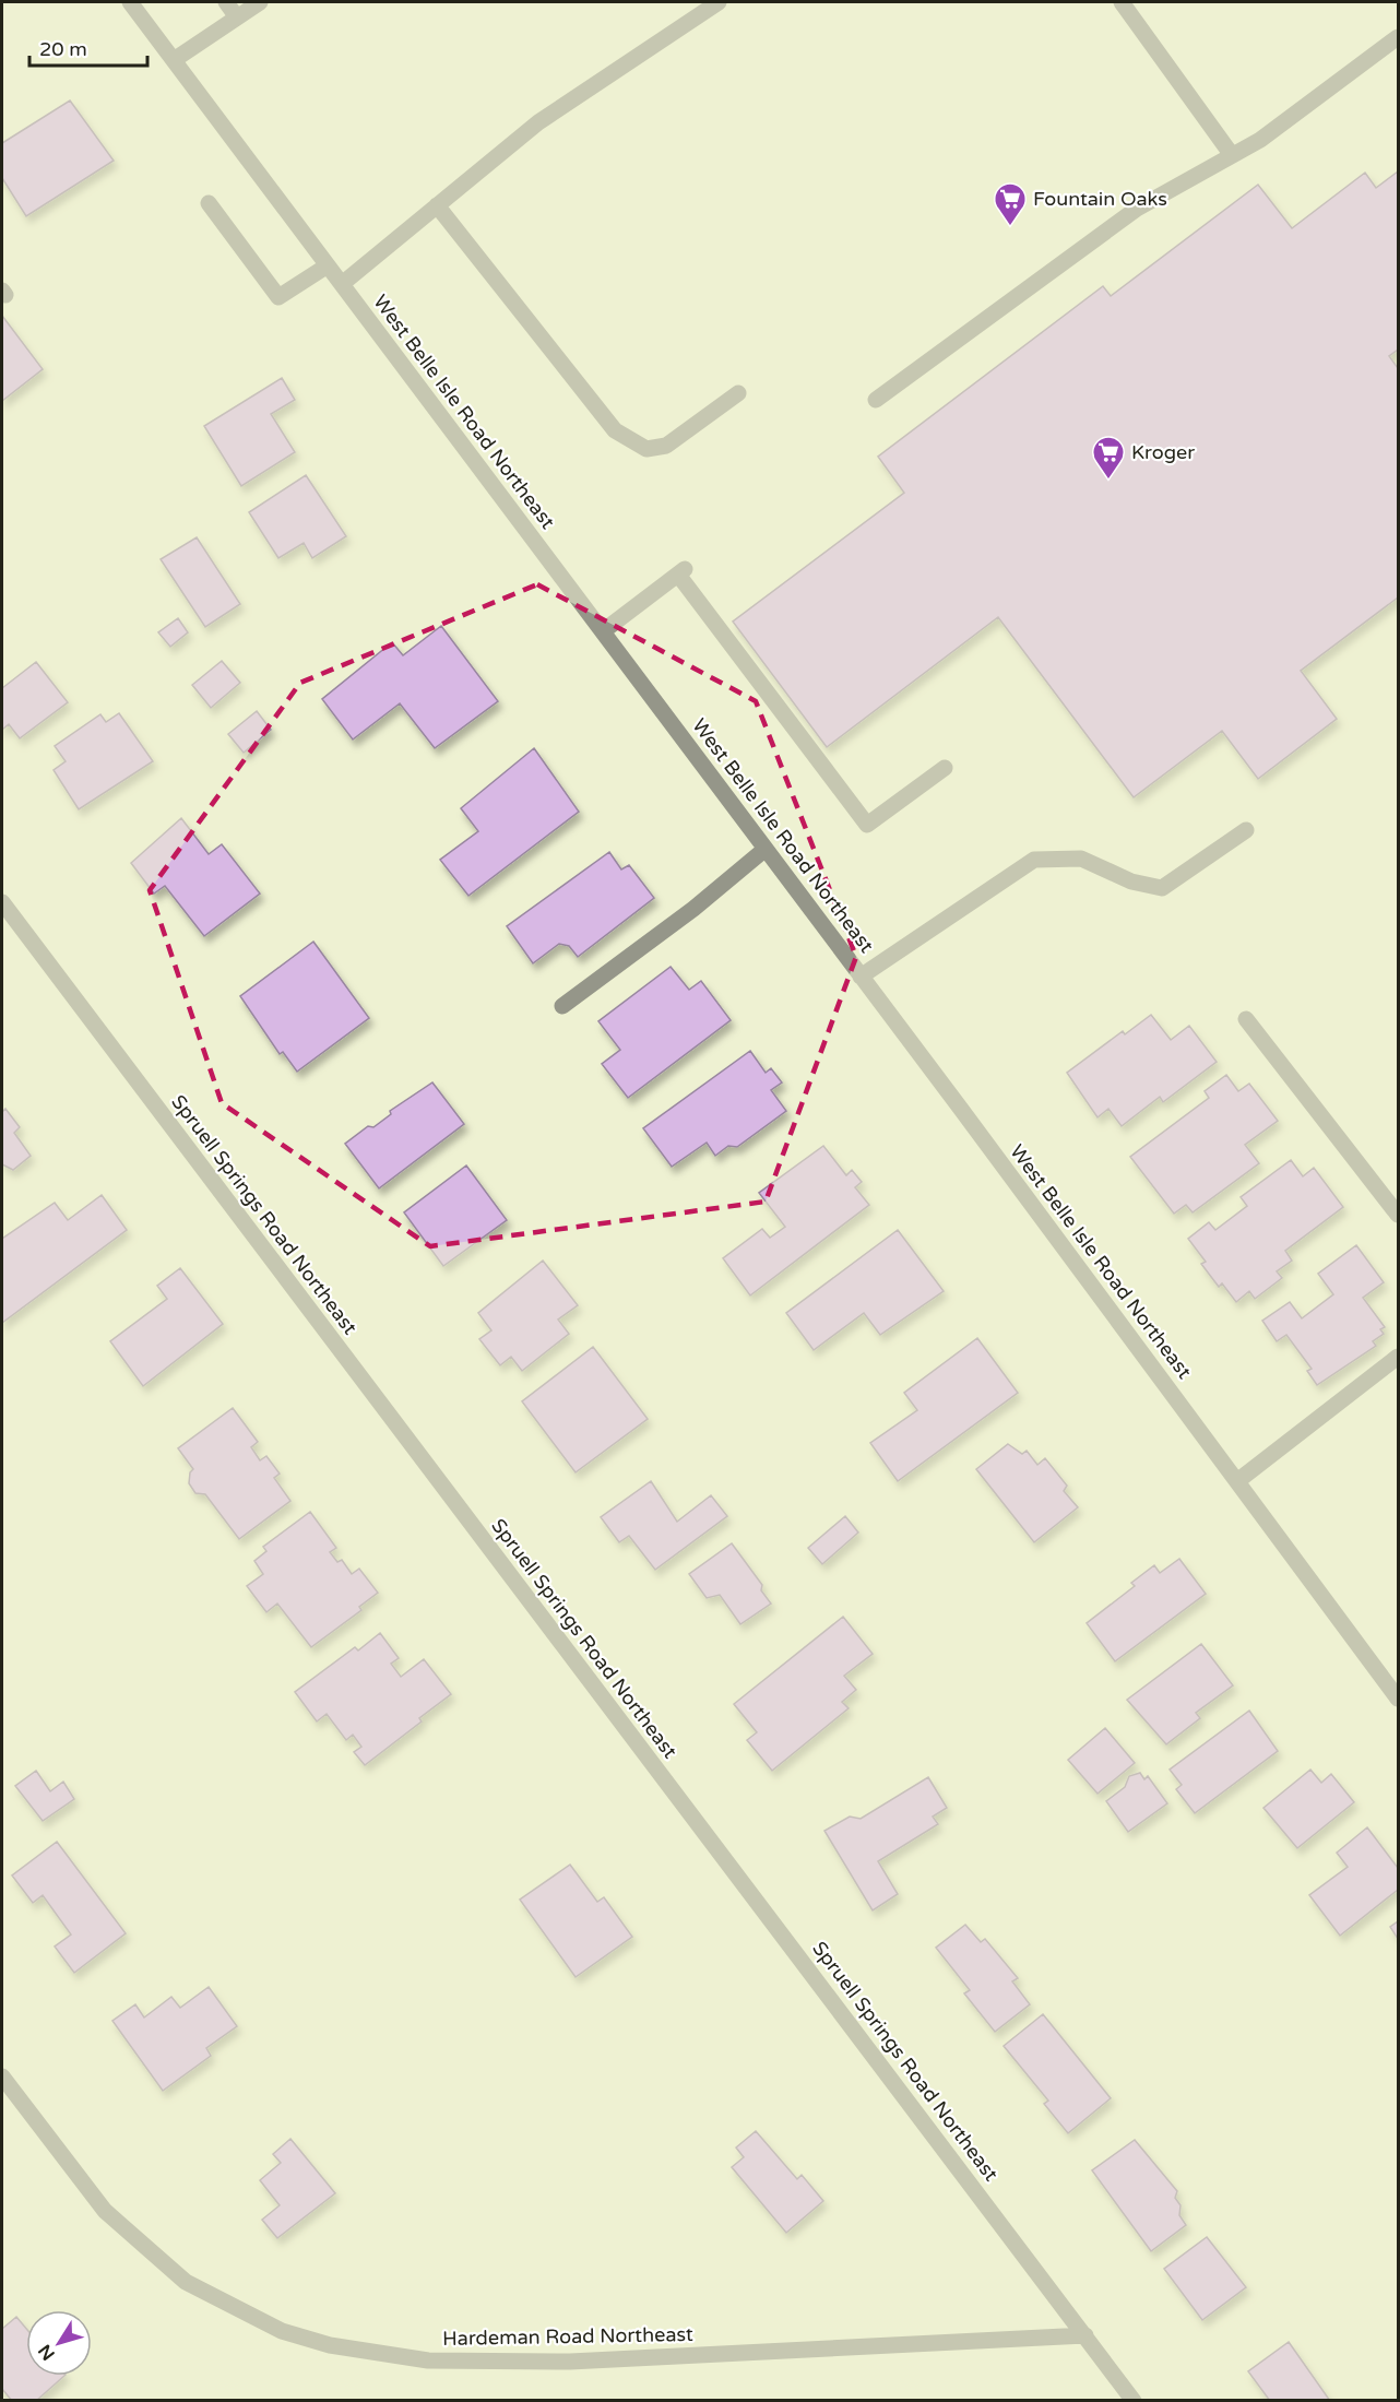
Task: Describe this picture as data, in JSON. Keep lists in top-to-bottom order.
{
  "streets": {
    "street": ["West Belle Isle Road Northeast", "Spruell Springs Road Northeast", "Hardeman Road Northeast"]
  },
  "crossings": [
    ["Spruell Springs Road Northeast", "Hardeman Road Northeast"]
  ],
  "places": {
    "supermarket": ["Fountain Oaks", "Kroger"]
  },
  "scale_bar": "20 m",
  "north": "bottom left"
}
